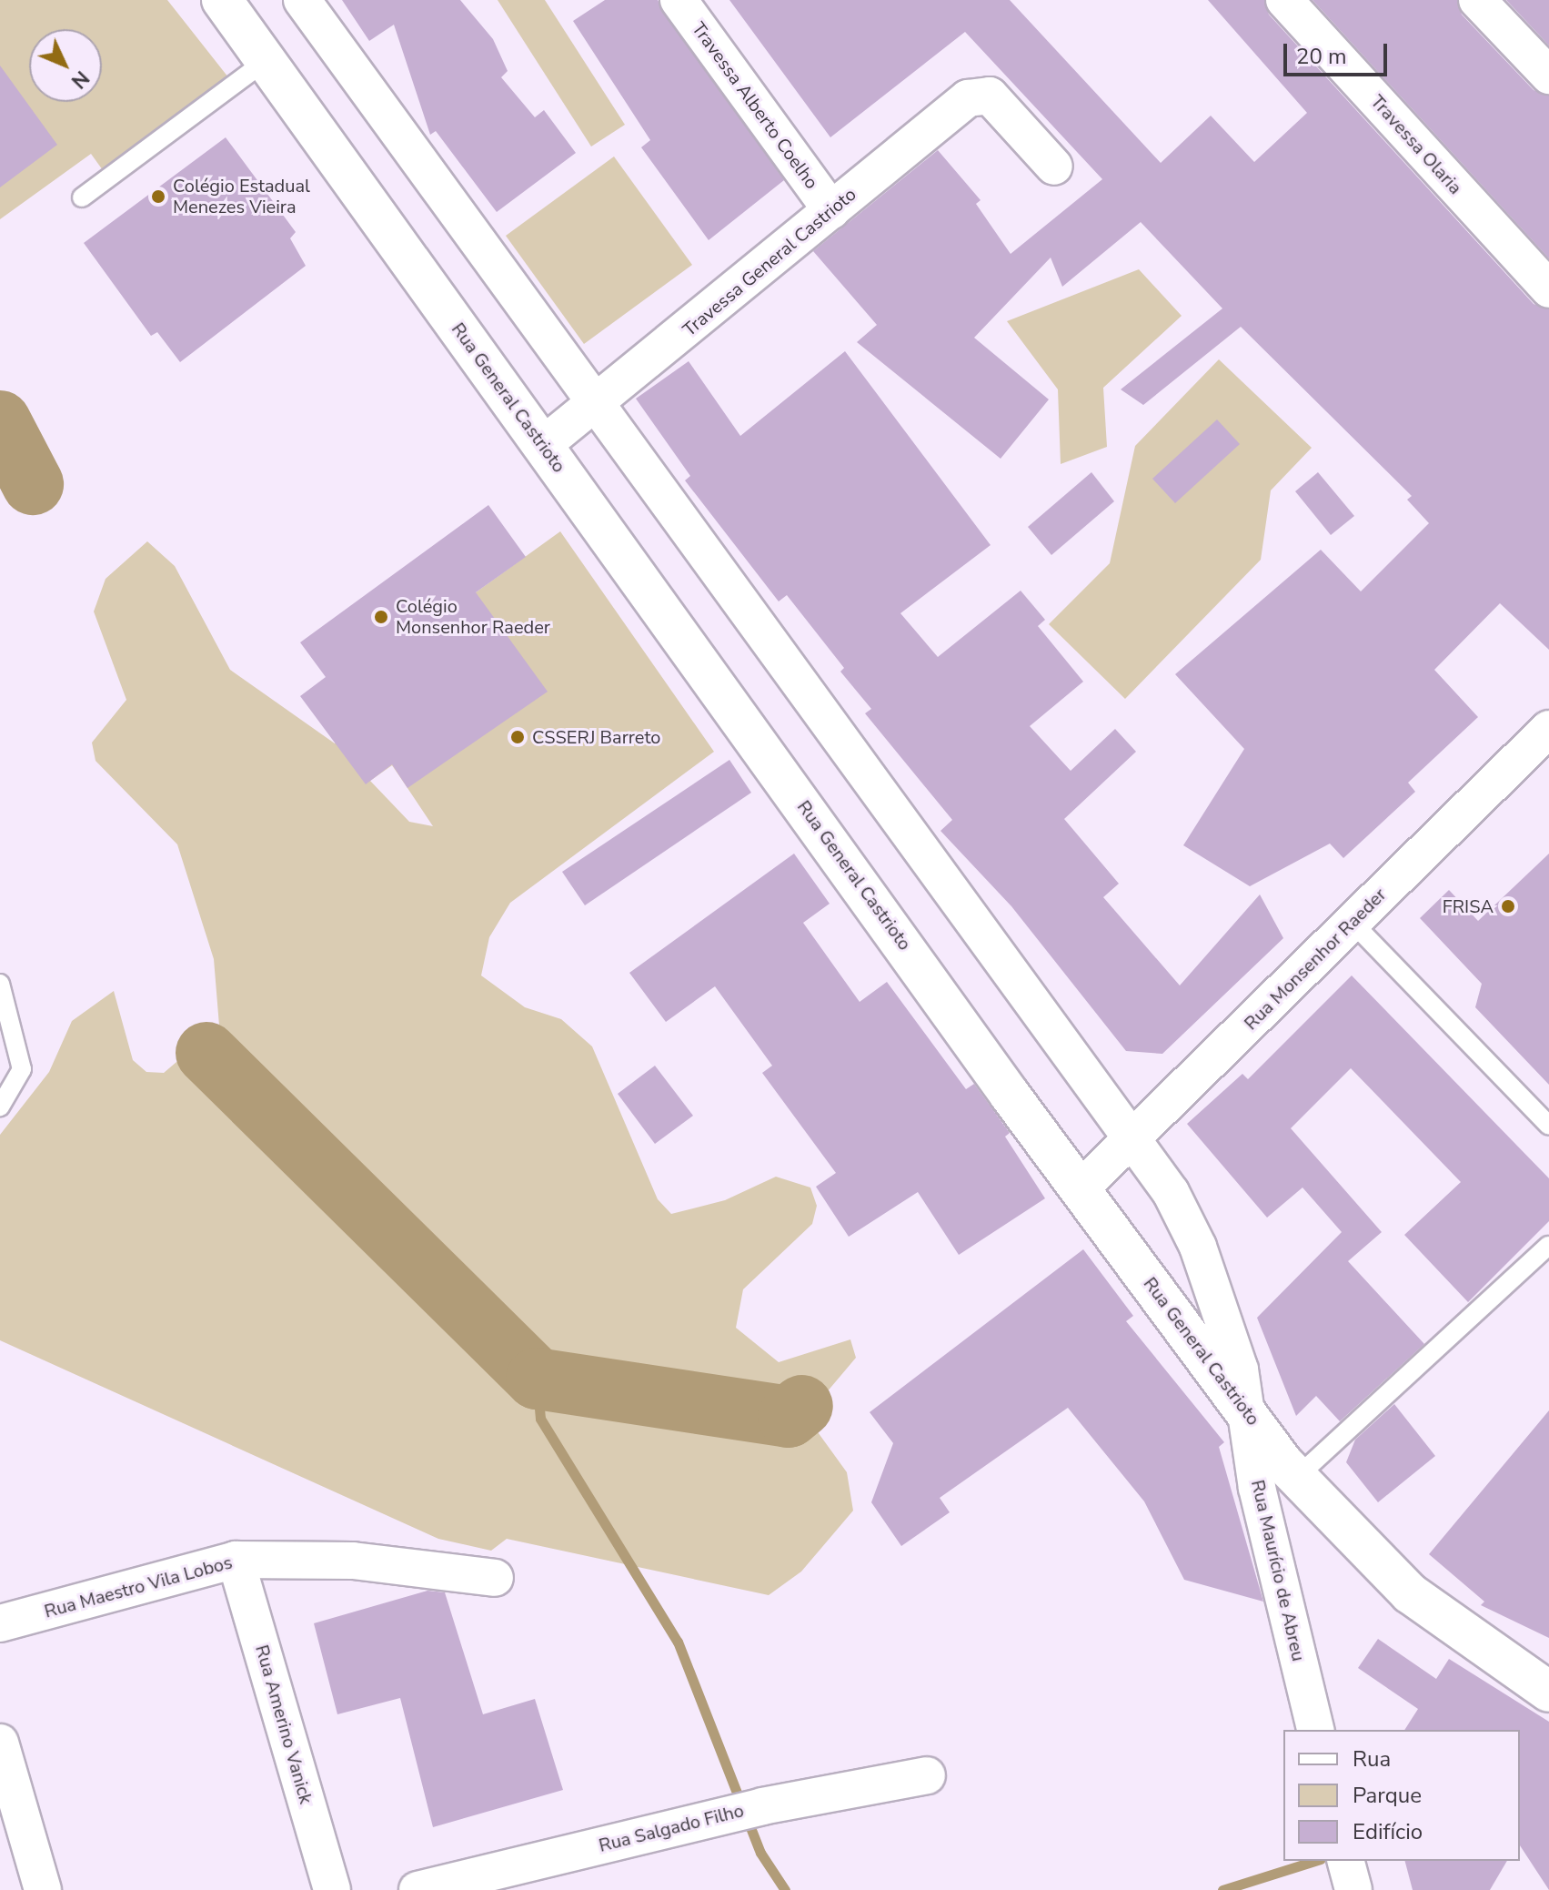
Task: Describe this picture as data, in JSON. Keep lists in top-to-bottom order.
{
  "streets": {
    "main road": ["Rua General Castrioto"],
    "street": [
      "Travessa Alberto Coelho",
      "Travessa Olaria",
      "Travessa General Castrioto",
      "Rua Monsenhor Raeder",
      "Rua Maurício de Abreu",
      "Rua Maestro Vila Lobos",
      "Rua Amerino Vanick",
      "Rua Salgado Filho"
    ]
  },
  "crossings": [
    ["Travessa Alberto Coelho", "Travessa General Castrioto"],
    ["Travessa General Castrioto", "Rua General Castrioto"],
    ["Travessa General Castrioto", "Rua Maurício de Abreu"],
    ["Rua General Castrioto", "Rua Monsenhor Raeder"],
    ["Rua General Castrioto", "Rua Maurício de Abreu"],
    ["Rua Monsenhor Raeder", "Rua Maurício de Abreu"],
    ["Rua Maestro Vila Lobos", "Rua Amerino Vanick"]
  ],
  "places": [
    "Colégio Estadual Menezes Vieira",
    "Colégio Monsenhor Raeder",
    "CSSERJ Barreto",
    "FRISA"
  ],
  "legend": ["Rua", "Parque", "Edifício"],
  "scale_bar": "20 m",
  "north": "bottom right"
}
